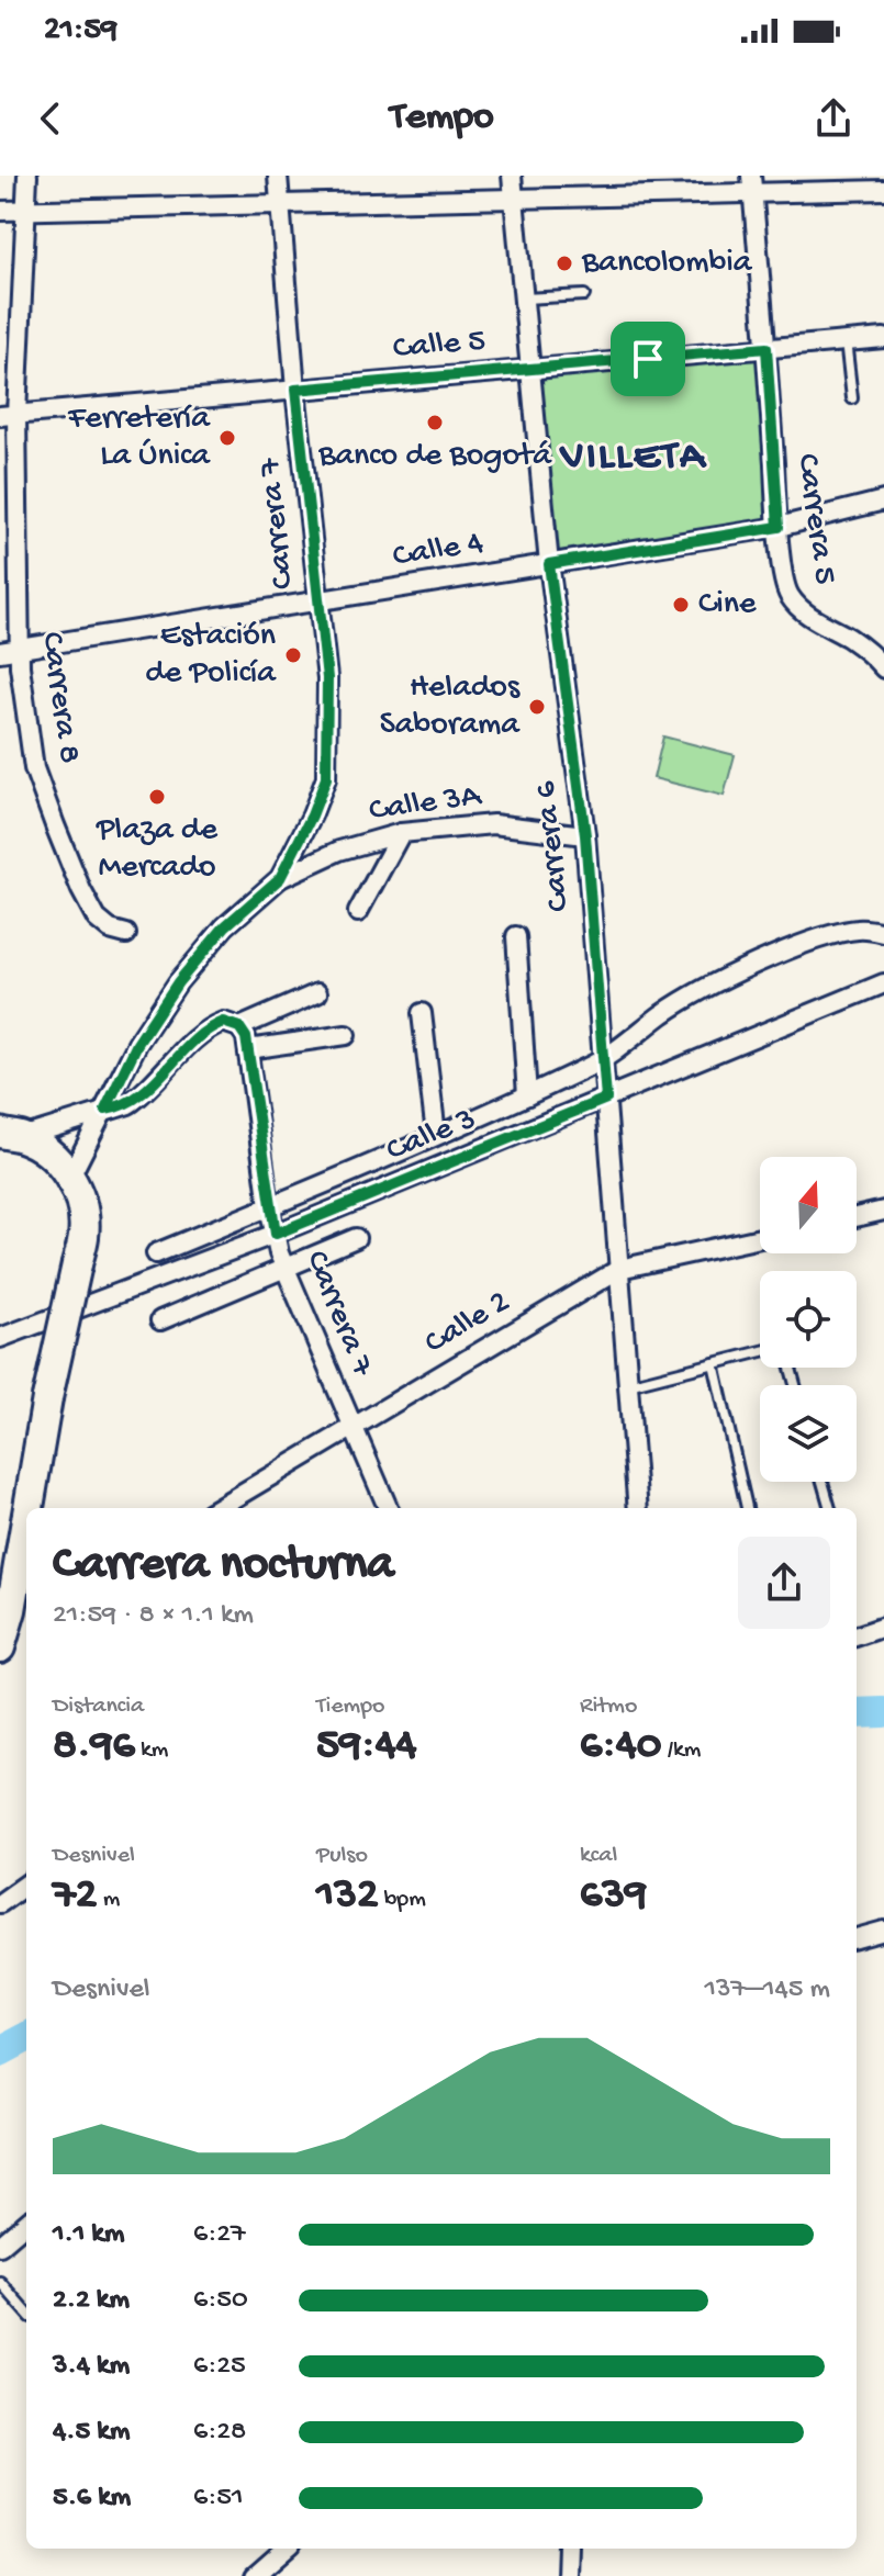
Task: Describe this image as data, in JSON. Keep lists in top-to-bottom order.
{
  "streets": {
    "street": [
      "Calle 5",
      "Carrera 5",
      "Carrera 7",
      "Calle 4",
      "Carrera 8",
      "Calle 3A",
      "Carrera 6",
      "Calle 3",
      "Calle 2"
    ]
  },
  "crossings": [
    ["Calle 5", "Carrera 5"],
    ["Calle 5", "Carrera 7"],
    ["Calle 5", "Carrera 8"],
    ["Calle 5", "Carrera 6"],
    ["Carrera 5", "Calle 4"],
    ["Carrera 7", "Calle 4"],
    ["Carrera 7", "Calle 3A"],
    ["Carrera 7", "Calle 3"],
    ["Carrera 7", "Calle 2"],
    ["Calle 4", "Carrera 8"],
    ["Calle 4", "Carrera 6"],
    ["Calle 3A", "Carrera 6"],
    ["Carrera 6", "Calle 3"],
    ["Carrera 6", "Calle 2"]
  ],
  "districts": ["VILLETA"],
  "places": [
    "Bancolombia",
    "Banco de Bogotá",
    "Ferretería La Única",
    "Cine",
    "Estación de Policía",
    "Helados Saborama",
    "Plaza de Mercado"
  ],
  "north": "top",
  "page": {
    "status": "21:59",
    "header": "Tempo",
    "heading": ["Carrera nocturna", "21:59 · 8 × 1.1 km"],
    "stats": [
      ["Distancia", "8.96 km"],
      ["Tiempo", "59:44"],
      ["Ritmo", "6:40 /km"],
      ["Desnivel", "72 m"],
      ["Pulso", "132 bpm"],
      ["kcal", "639"]
    ],
    "chart": ["Desnivel", "137–145 m"],
    "list": [
      {
        "name": "1.1 km",
        "note": "6:27"
      },
      {
        "name": "2.2 km",
        "note": "6:50"
      },
      {
        "name": "3.4 km",
        "note": "6:25"
      },
      {
        "name": "4.5 km",
        "note": "6:28"
      },
      {
        "name": "5.6 km",
        "note": "6:51"
      }
    ]
  }
}
